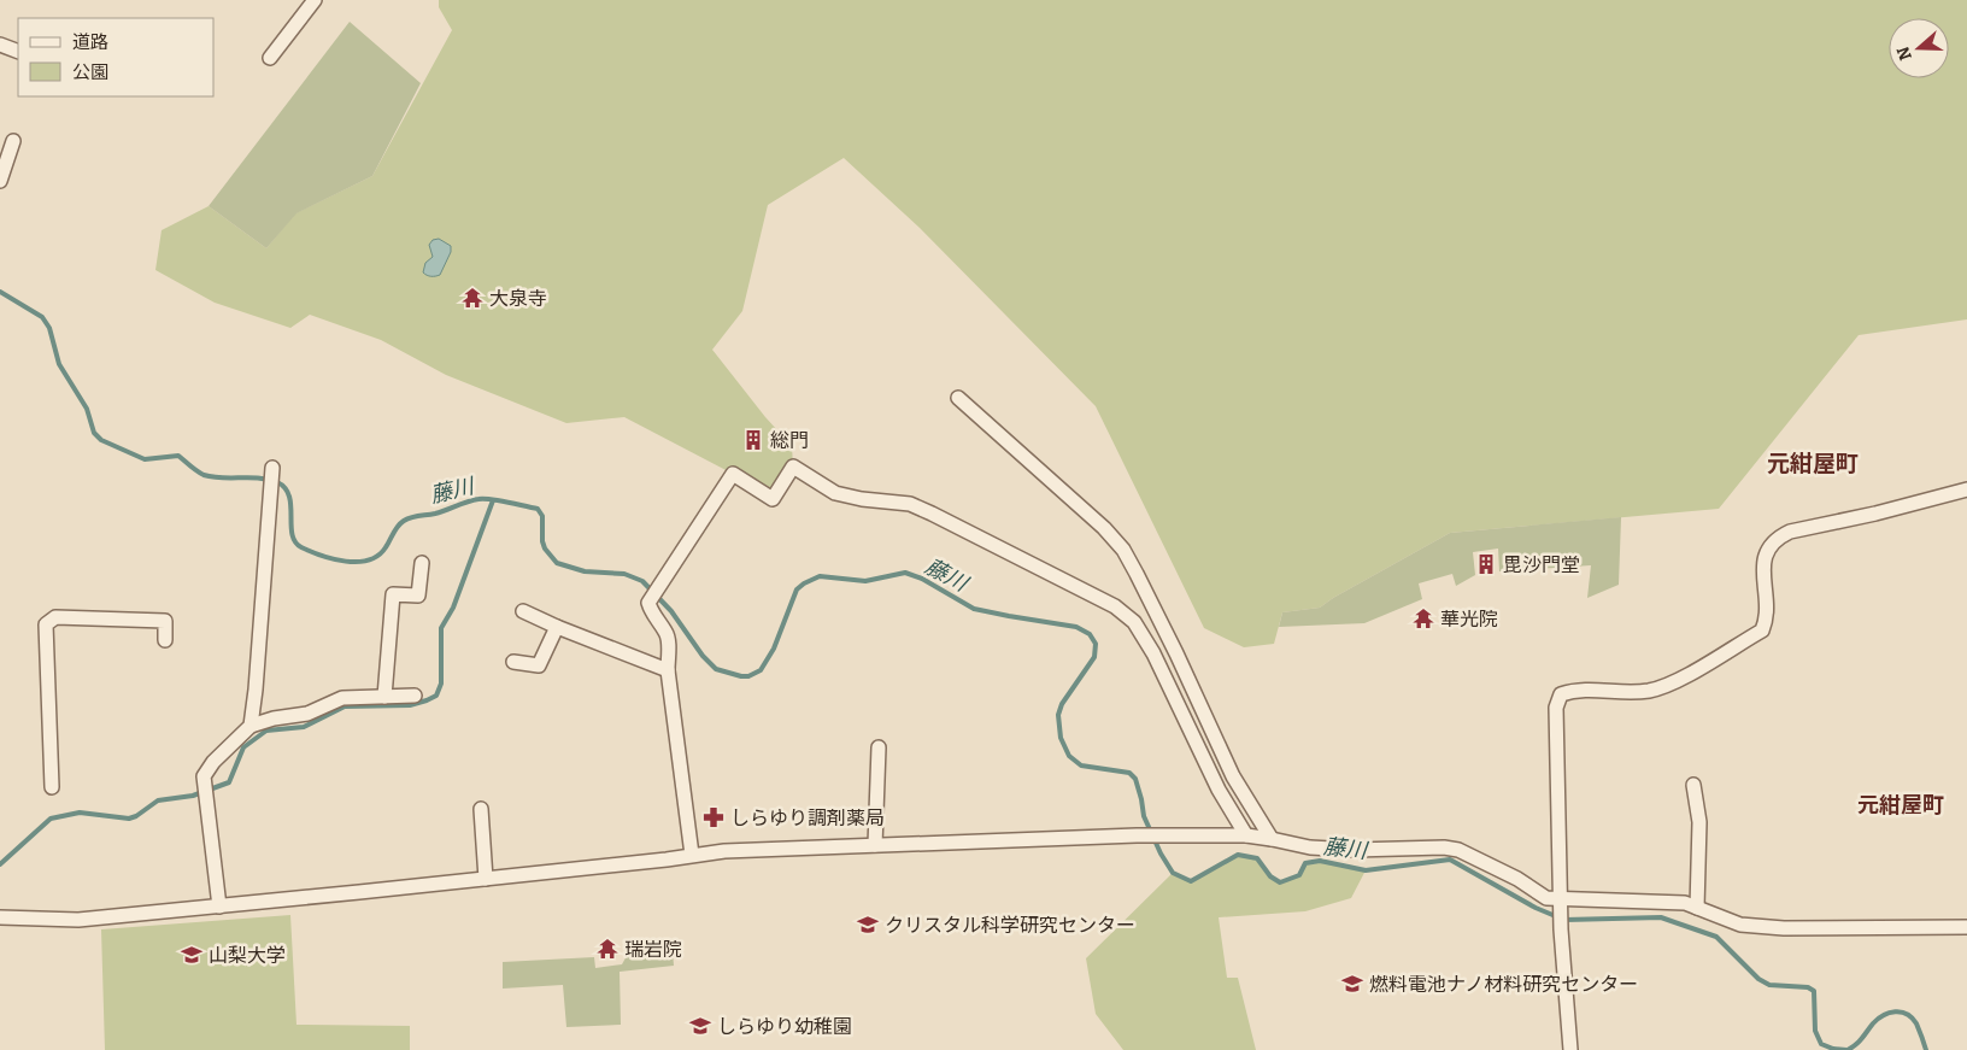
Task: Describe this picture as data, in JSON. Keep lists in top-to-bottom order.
{
  "districts": ["元紺屋町", "元紺屋町"],
  "water": ["藤川"],
  "places": {
    "temple": ["大泉寺", "華光院", "瑞岩院"],
    "building": ["総門", "毘沙門堂"],
    "pharmacy": ["しらゆり調剤薬局"],
    "school or university": [
      "クリスタル科学研究センター",
      "山梨大学",
      "燃料電池ナノ材料研究センター",
      "しらゆり幼稚園"
    ]
  },
  "legend": ["道路", "公園"],
  "north": "left"
}
